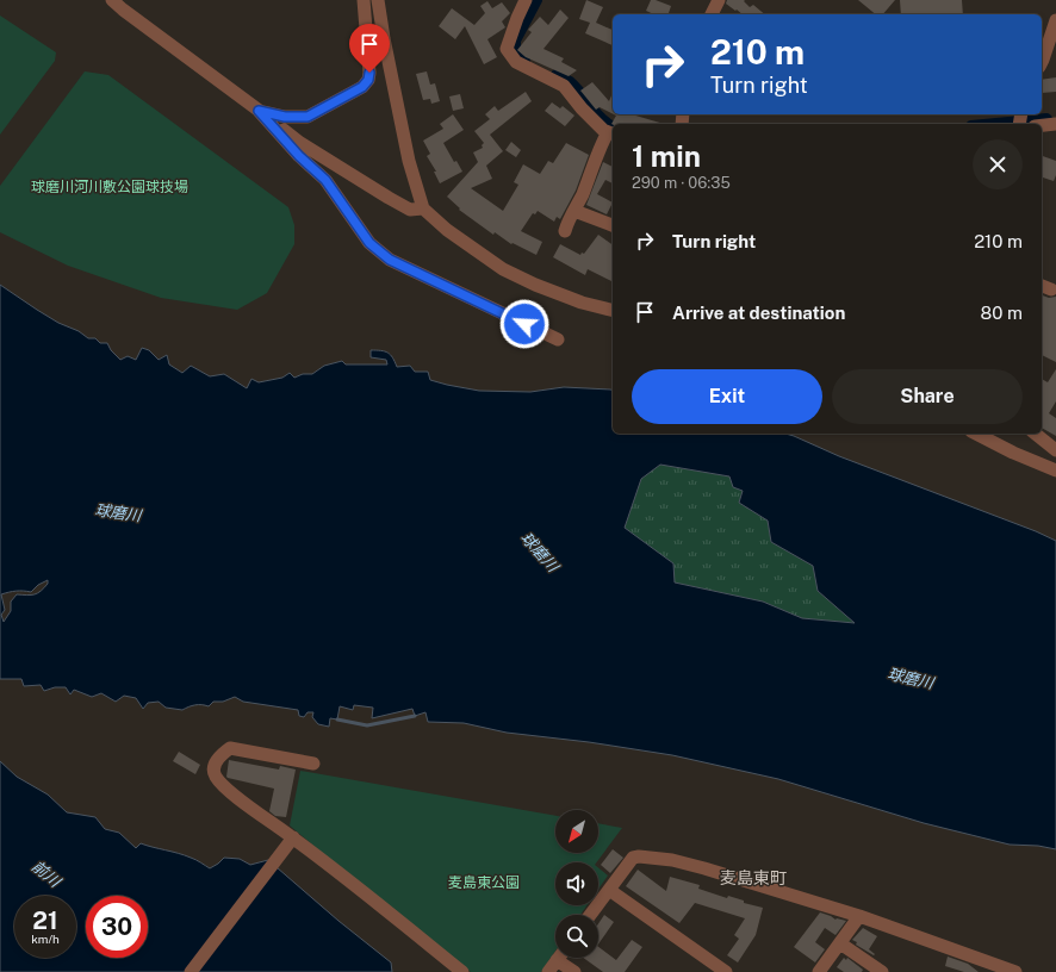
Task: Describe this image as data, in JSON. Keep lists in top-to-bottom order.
{
  "districts": ["麦島東町"],
  "water": ["球磨川", "前川"],
  "parks": ["球磨川河川敷公園球技場", "麦島東公園"],
  "north": "bottom left",
  "page": {
    "turn": ["210 m", "Turn right"],
    "heading": ["1 min", "290 m · 06:35"],
    "list": [
      {
        "name": "Turn right",
        "value": "210 m"
      },
      {
        "name": "Arrive at destination",
        "value": "80 m"
      }
    ],
    "buttons": ["Exit", "Share"],
    "speed": "21 km/h",
    "limit": "30"
  }
}
